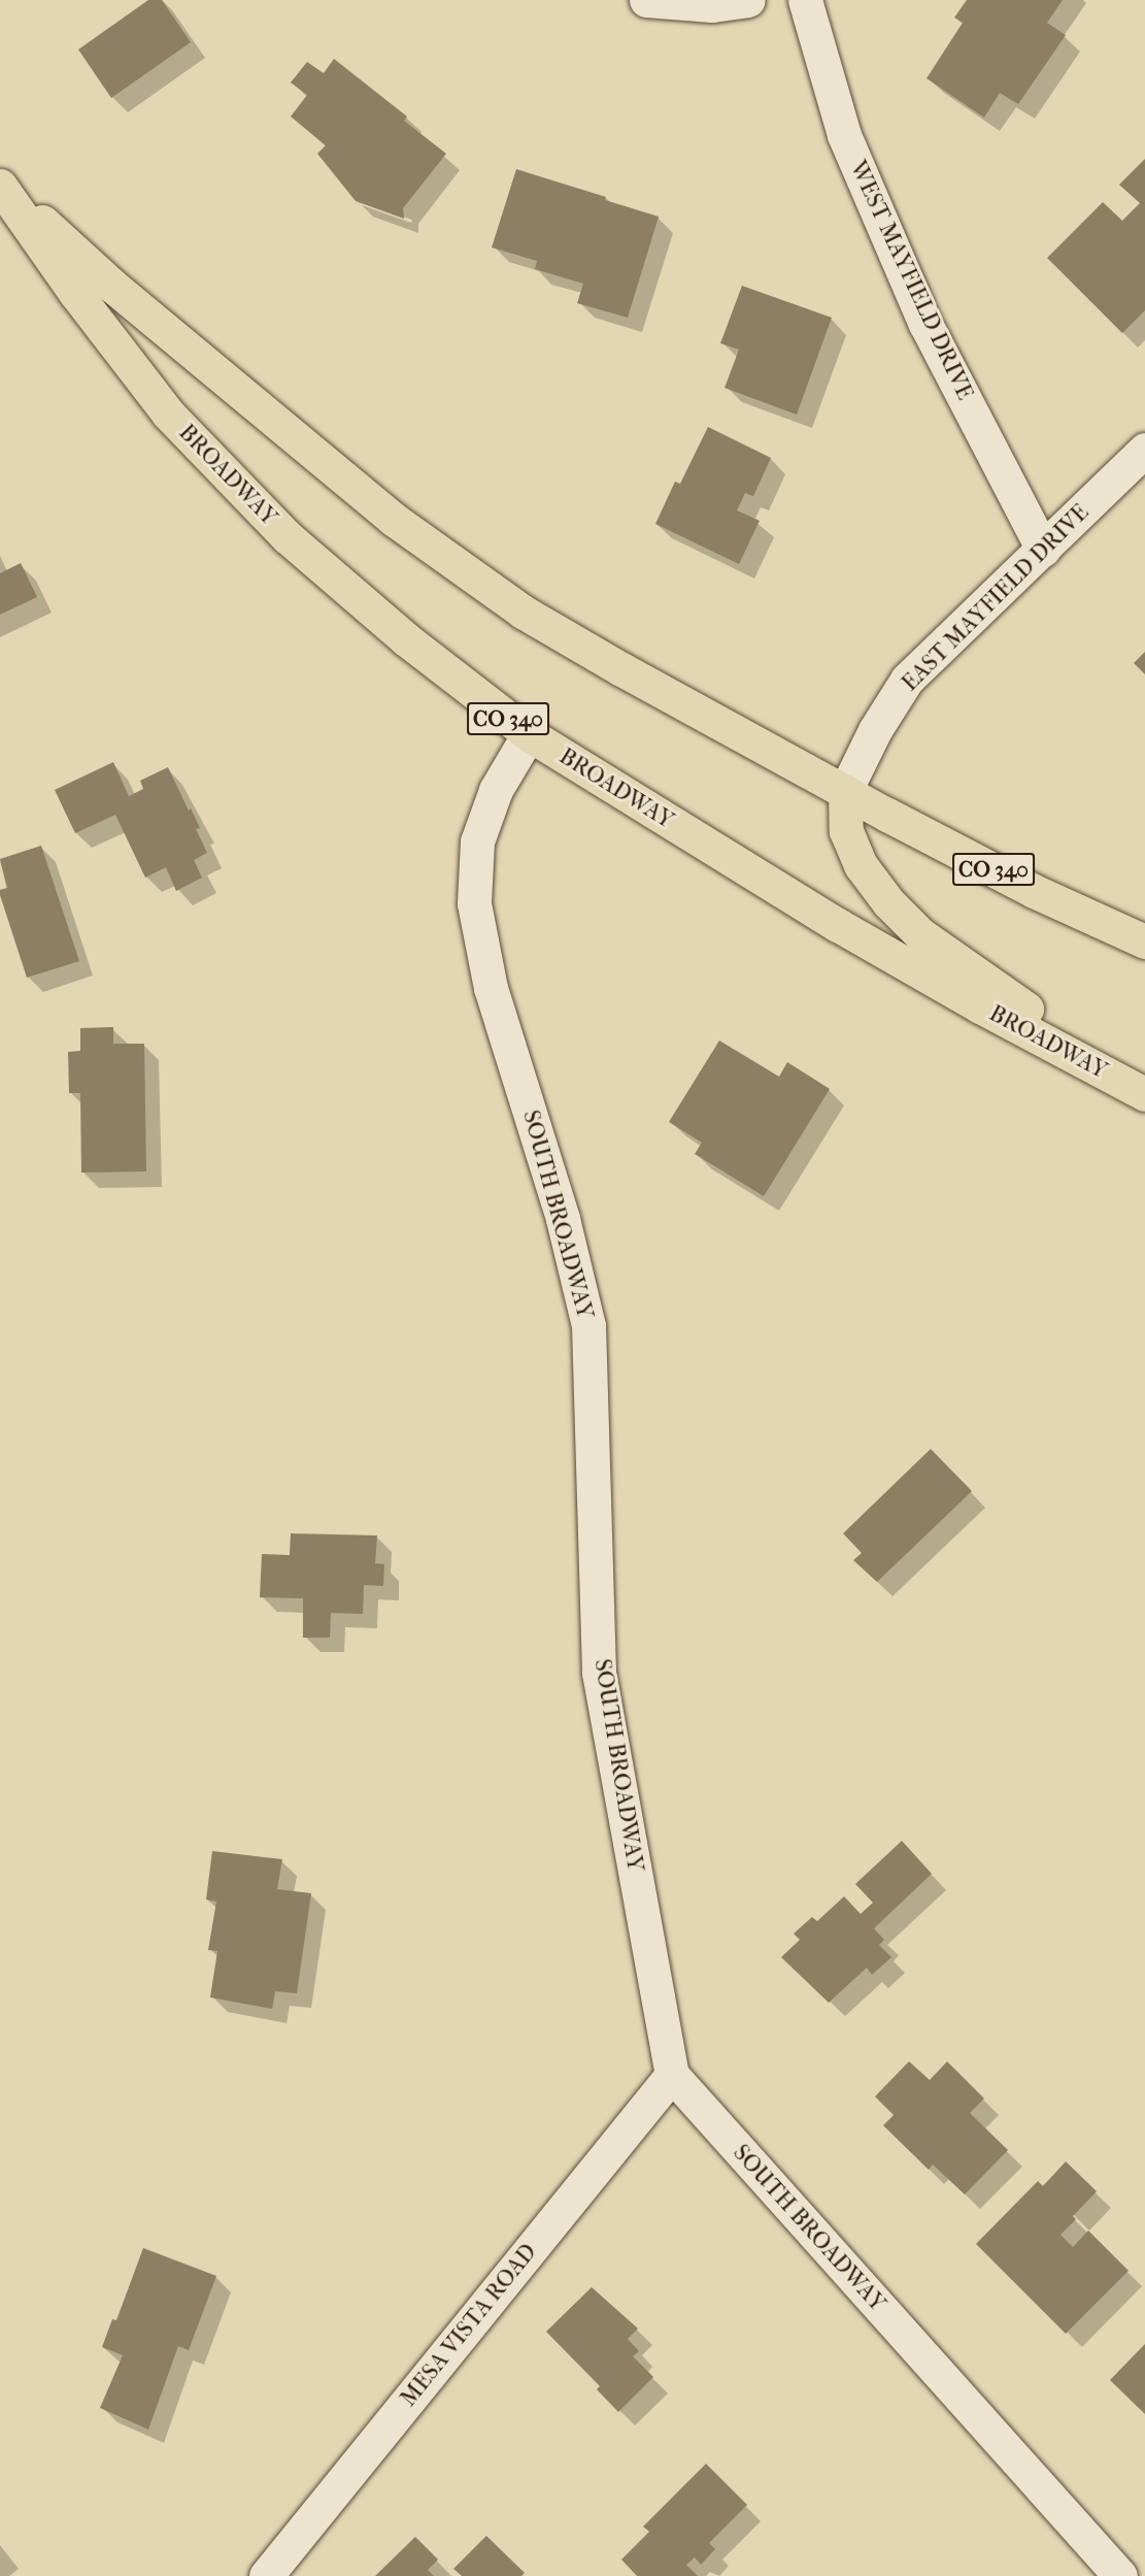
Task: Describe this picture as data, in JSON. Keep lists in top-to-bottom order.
{
  "streets": {
    "main road": ["BROADWAY", "CO 340"],
    "street": [
      "WEST MAYFIELD DRIVE",
      "EAST MAYFIELD DRIVE",
      "SOUTH BROADWAY",
      "MESA VISTA ROAD"
    ]
  },
  "crossings": [
    ["WEST MAYFIELD DRIVE", "EAST MAYFIELD DRIVE"],
    ["BROADWAY", "EAST MAYFIELD DRIVE"],
    ["BROADWAY", "SOUTH BROADWAY"],
    ["SOUTH BROADWAY", "MESA VISTA ROAD"]
  ]
}
